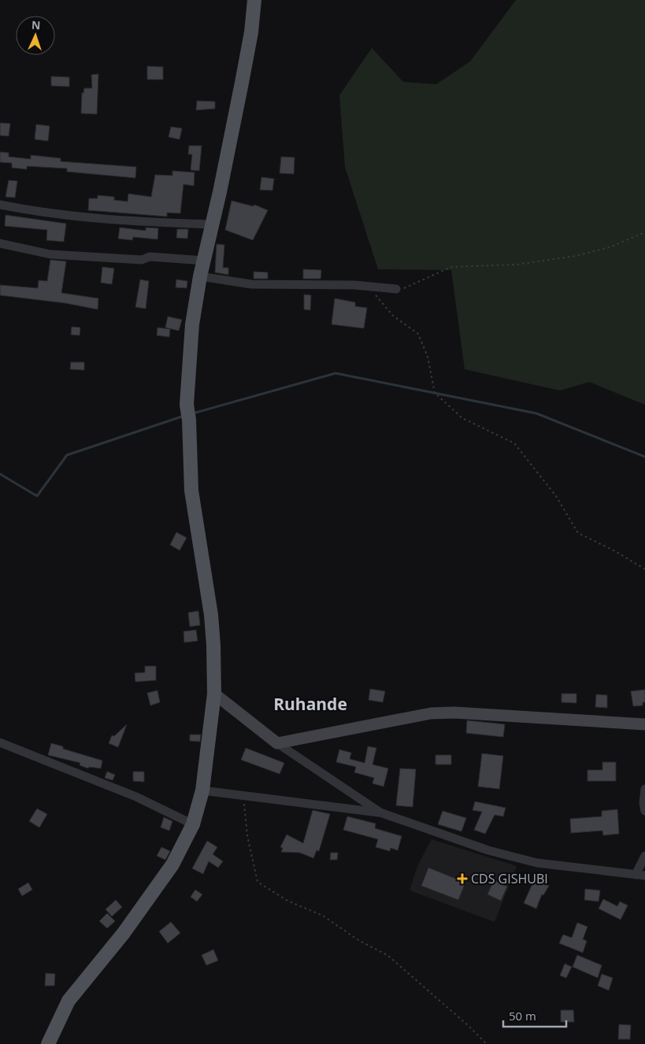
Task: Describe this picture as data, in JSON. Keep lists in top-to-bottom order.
{
  "districts": ["Ruhande"],
  "places": {
    "health": ["CDS GISHUBI"]
  },
  "scale_bar": "50 m",
  "north": "top"
}
